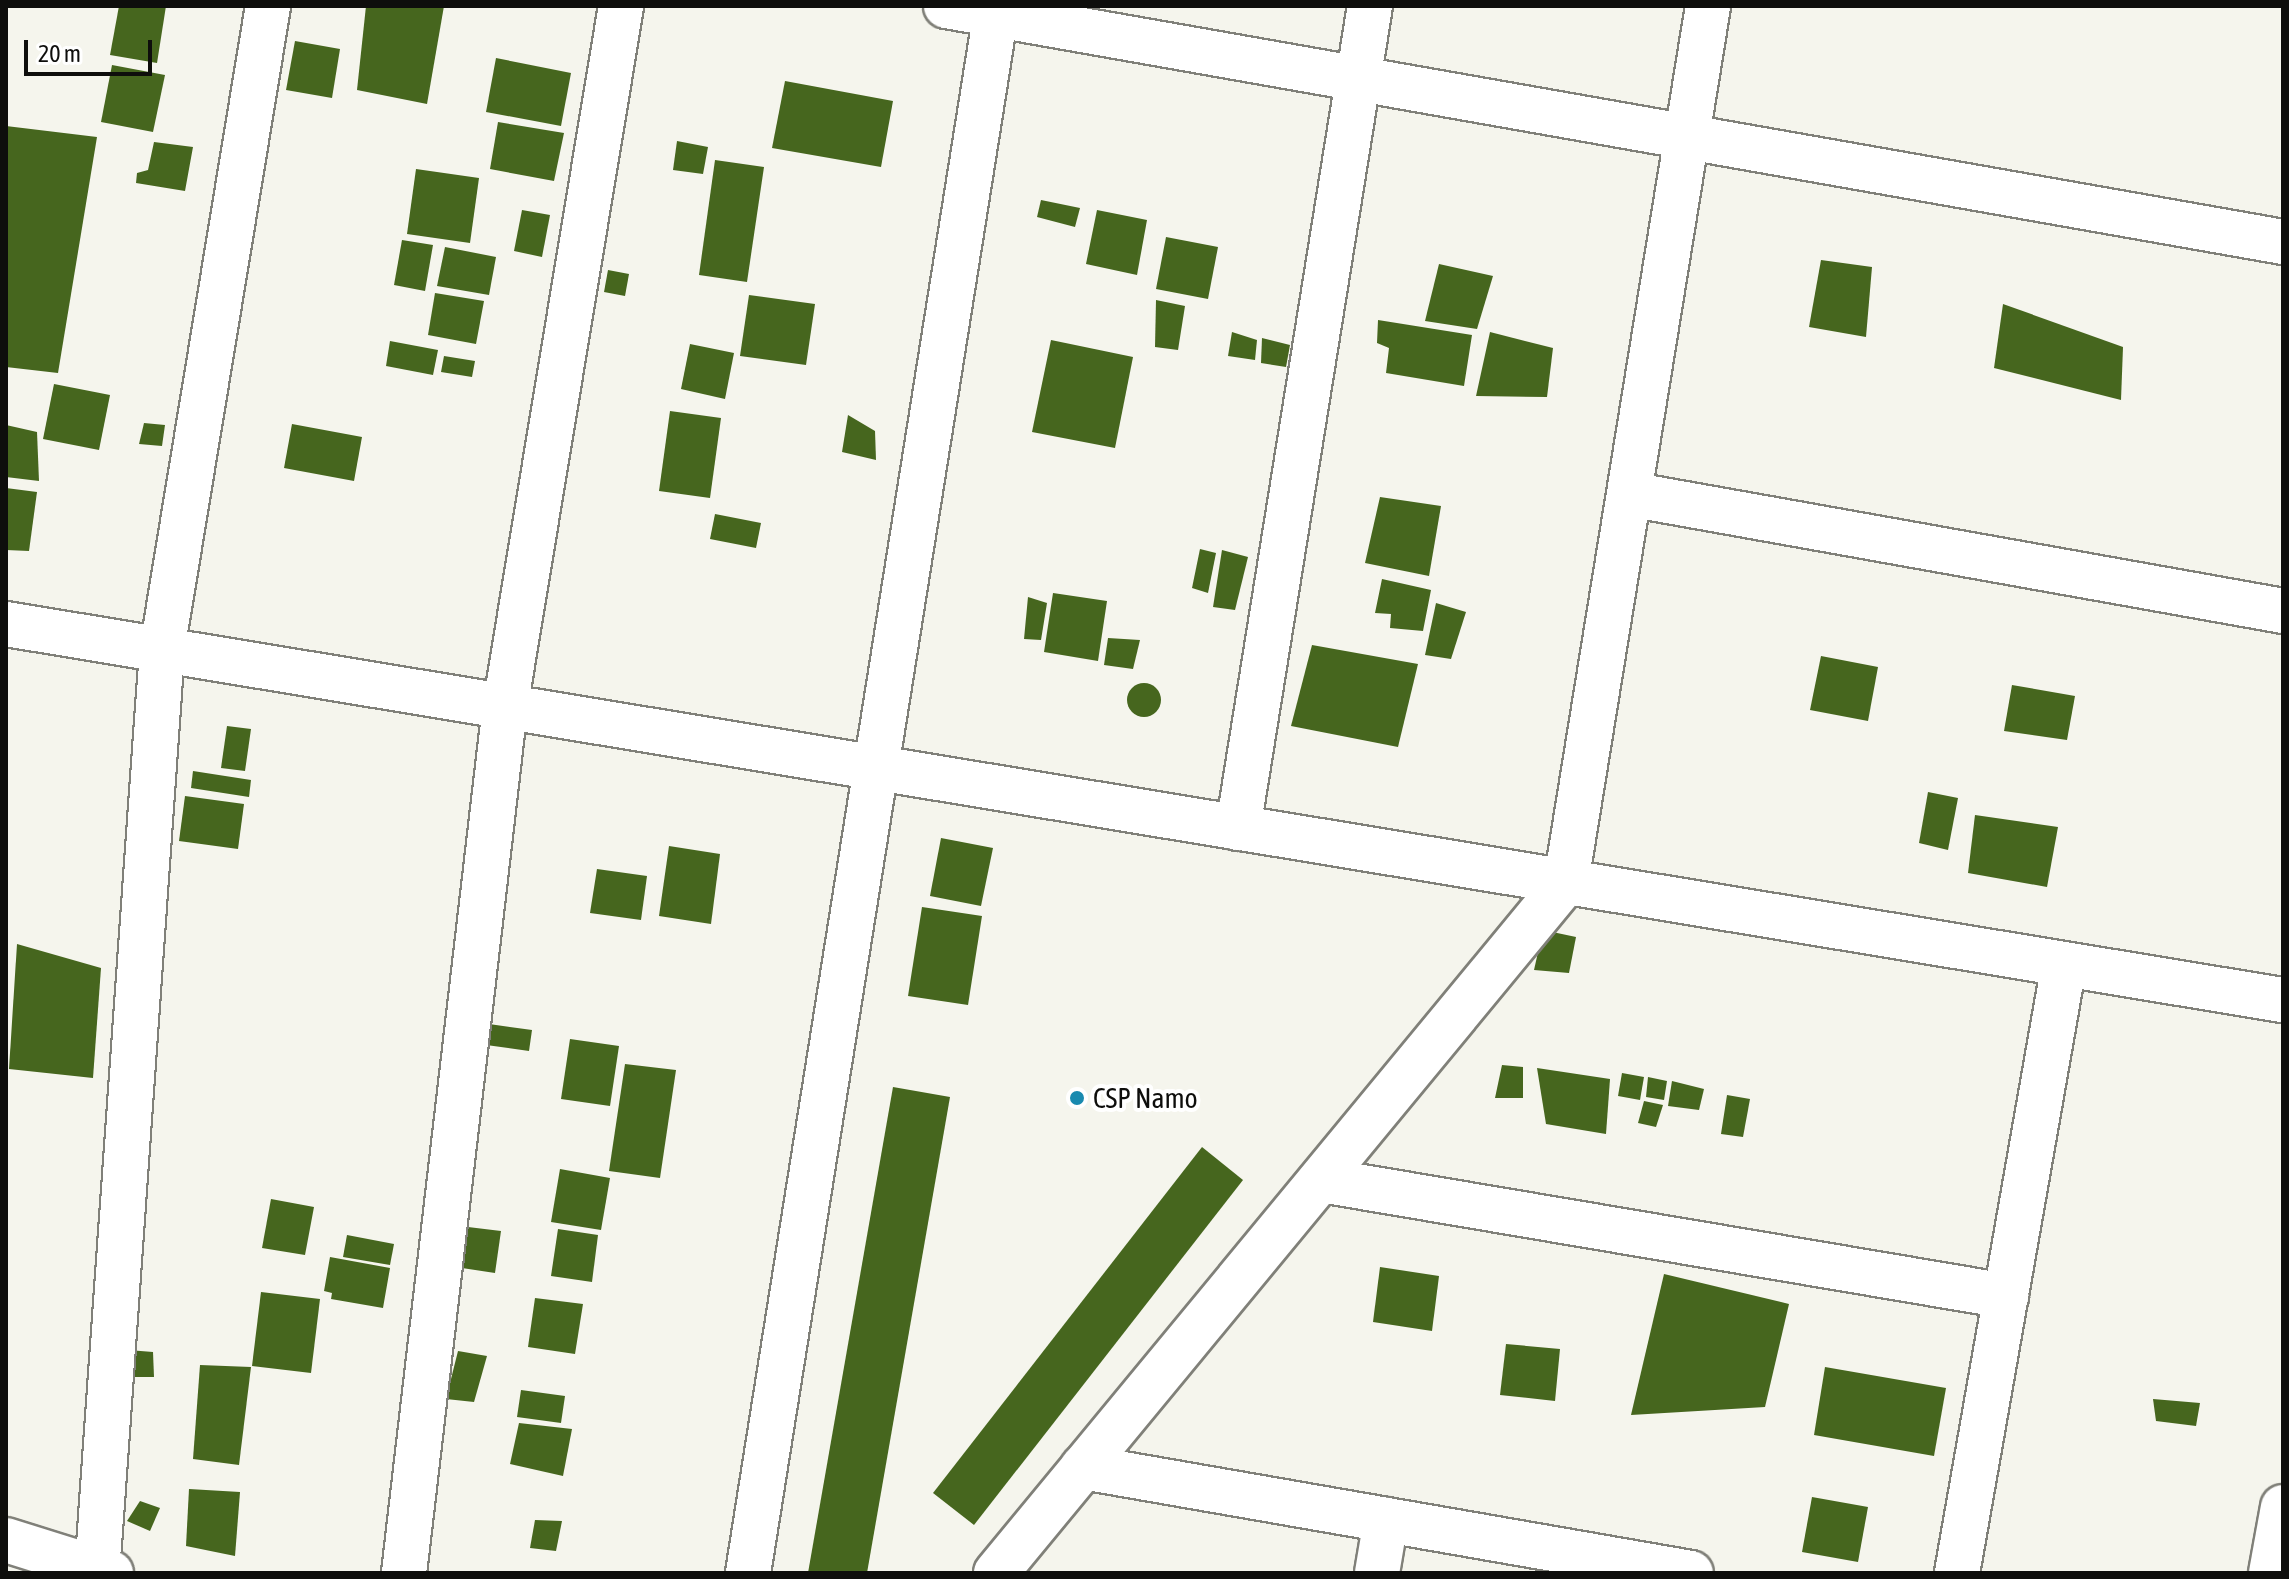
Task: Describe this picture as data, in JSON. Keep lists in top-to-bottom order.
{
  "places": ["CSP Namo"],
  "scale_bar": "20 m"
}
